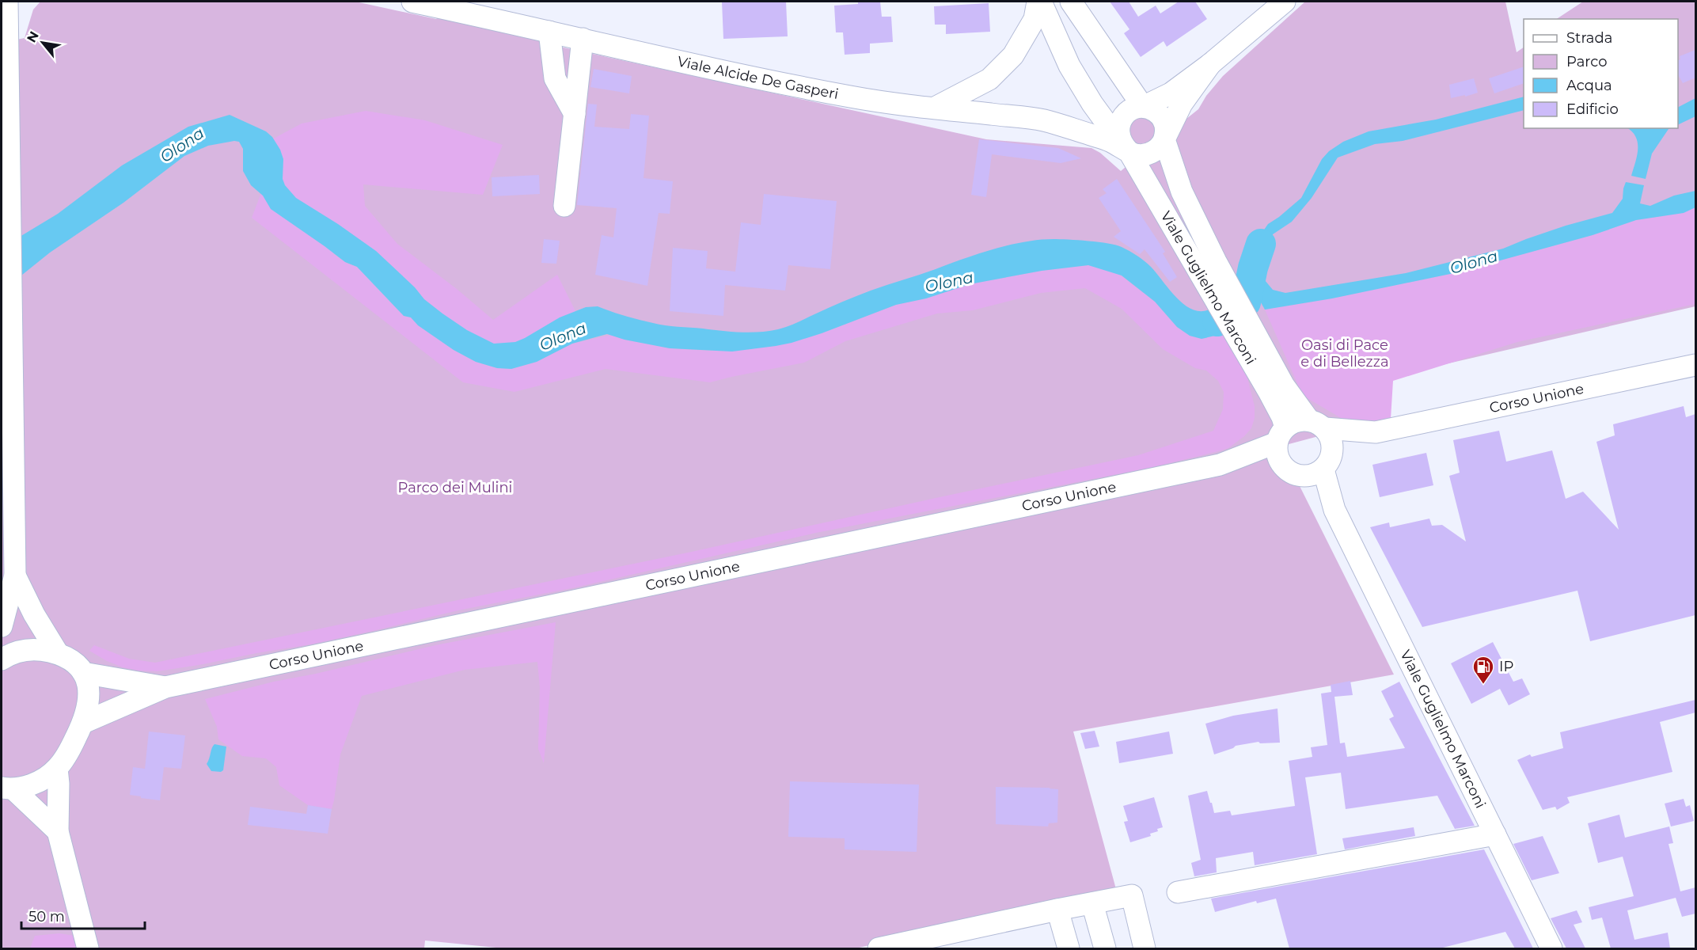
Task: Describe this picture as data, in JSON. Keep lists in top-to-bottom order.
{
  "streets": {
    "street": ["Viale Alcide De Gasperi", "Viale Guglielmo Marconi", "Corso Unione"]
  },
  "crossings": [
    ["Viale Guglielmo Marconi", "Corso Unione"]
  ],
  "water": ["Olona"],
  "parks": ["Oasi di Pace e di Bellezza", "Parco dei Mulini"],
  "places": {
    "fuel station": ["IP"]
  },
  "legend": [
    "Strada",
    "Parco",
    "Acqua",
    "Edificio"
  ],
  "scale_bar": "50 m",
  "north": "top left"
}
